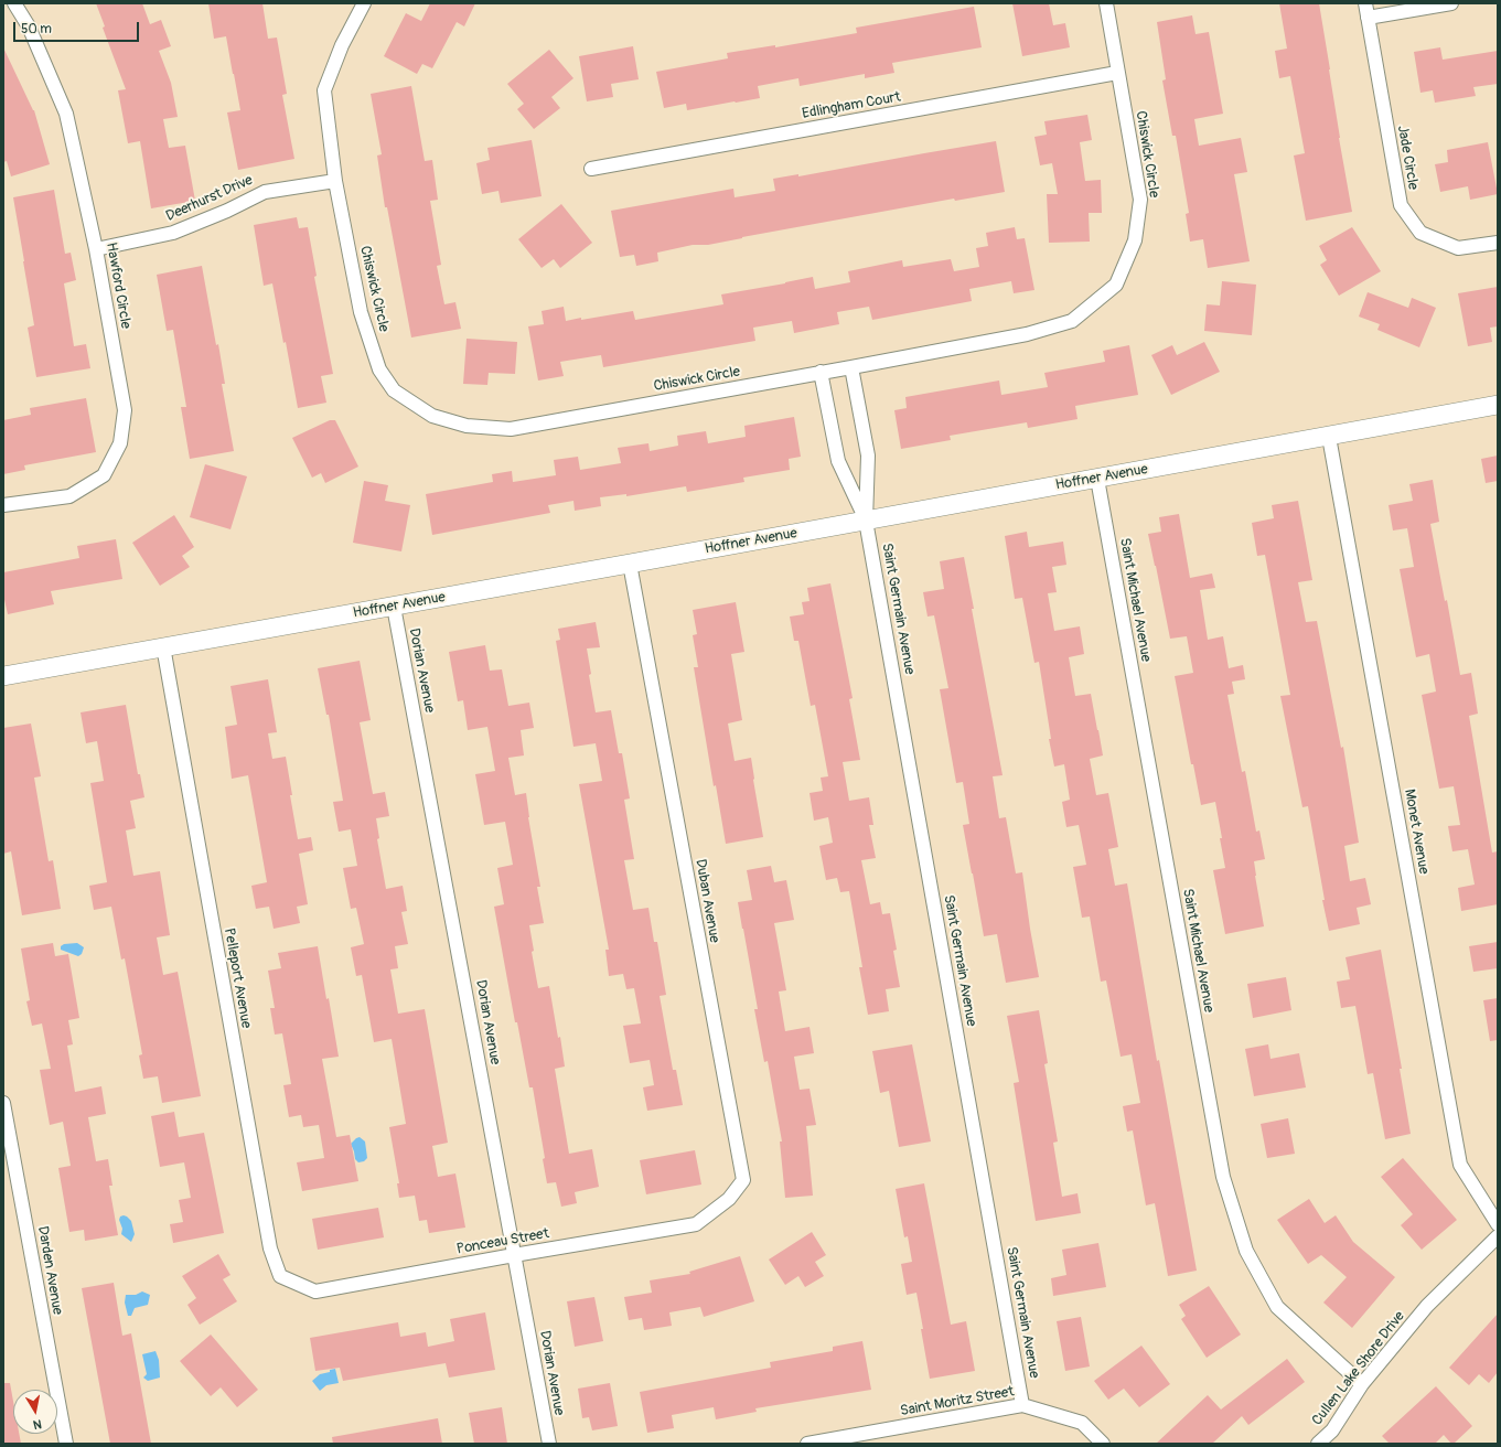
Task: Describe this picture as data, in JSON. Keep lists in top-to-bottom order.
{
  "streets": {
    "main road": ["Hoffner Avenue"],
    "street": [
      "Edlingham Court",
      "Chiswick Circle",
      "Jade Circle",
      "Deerhurst Drive",
      "Hawford Circle",
      "Saint Michael Avenue",
      "Saint Germain Avenue",
      "Dorian Avenue",
      "Monet Avenue",
      "Duban Avenue",
      "Pelleport Avenue",
      "Ponceau Street",
      "Darden Avenue",
      "Cullen Lake Shore Drive",
      "Saint Moritz Street"
    ]
  },
  "crossings": [
    ["Edlingham Court", "Chiswick Circle"],
    ["Chiswick Circle", "Deerhurst Drive"],
    ["Deerhurst Drive", "Hawford Circle"],
    ["Hoffner Avenue", "Saint Michael Avenue"],
    ["Hoffner Avenue", "Saint Germain Avenue"],
    ["Hoffner Avenue", "Dorian Avenue"],
    ["Hoffner Avenue", "Monet Avenue"],
    ["Hoffner Avenue", "Duban Avenue"],
    ["Hoffner Avenue", "Pelleport Avenue"],
    ["Saint Michael Avenue", "Cullen Lake Shore Drive"],
    ["Saint Germain Avenue", "Saint Moritz Street"],
    ["Dorian Avenue", "Ponceau Street"],
    ["Duban Avenue", "Ponceau Street"],
    ["Pelleport Avenue", "Ponceau Street"]
  ],
  "scale_bar": "50 m",
  "north": "bottom"
}
